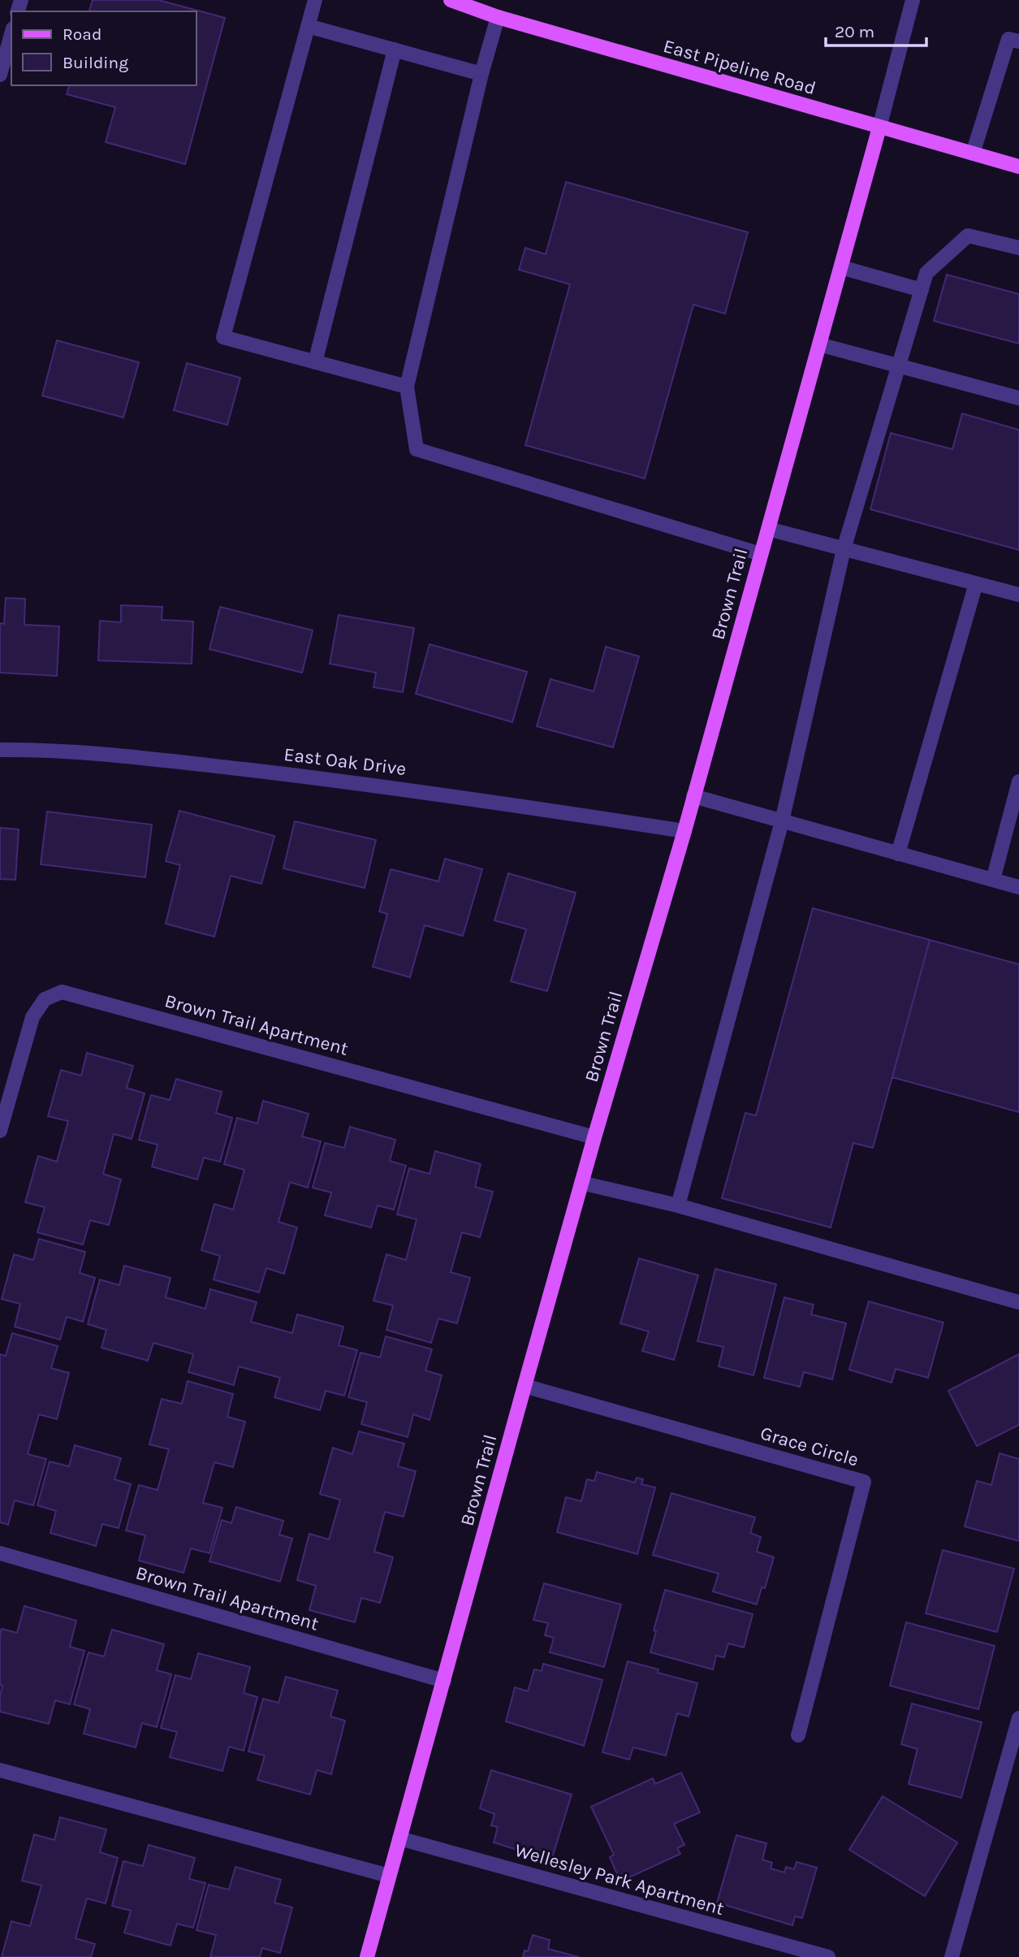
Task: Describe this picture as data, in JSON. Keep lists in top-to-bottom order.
{
  "streets": {
    "main road": ["East Pipeline Road", "Brown Trail"],
    "street": [
      "East Oak Drive",
      "Brown Trail Apartment",
      "Grace Circle",
      "Wellesley Park Apartment"
    ]
  },
  "crossings": [
    ["East Pipeline Road", "Brown Trail"],
    ["Brown Trail", "East Oak Drive"],
    ["Brown Trail", "Brown Trail Apartment"],
    ["Brown Trail", "Grace Circle"],
    ["Brown Trail", "Wellesley Park Apartment"]
  ],
  "legend": ["Road", "Building"],
  "scale_bar": "20 m"
}
